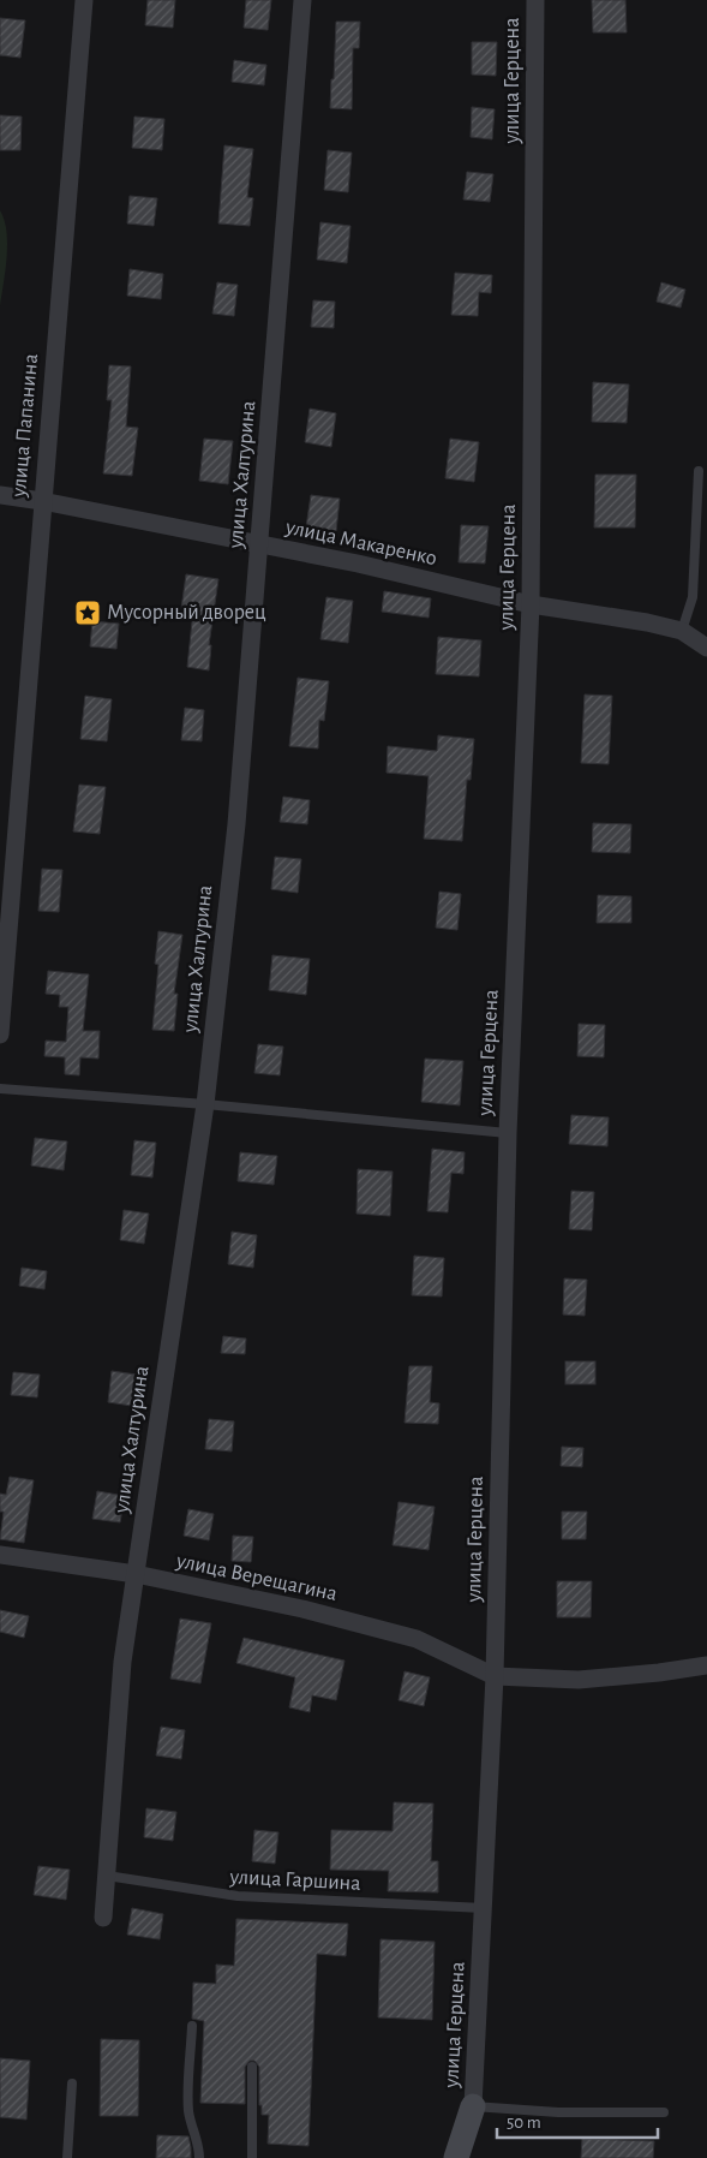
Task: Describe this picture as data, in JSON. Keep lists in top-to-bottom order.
{
  "streets": {
    "street": [
      "улица Герцена",
      "улица Папанина",
      "улица Халтурина",
      "улица Макаренко",
      "улица Верещагина"
    ],
    "lane": ["улица Гаршина"]
  },
  "crossings": [
    ["улица Герцена", "улица Макаренко"],
    ["улица Герцена", "улица Верещагина"],
    ["улица Герцена", "улица Гаршина"],
    ["улица Папанина", "улица Макаренко"],
    ["улица Халтурина", "улица Макаренко"],
    ["улица Халтурина", "улица Верещагина"],
    ["улица Халтурина", "улица Гаршина"]
  ],
  "places": {
    "place": ["Мусорный дворец"]
  },
  "scale_bar": "50 m"
}
